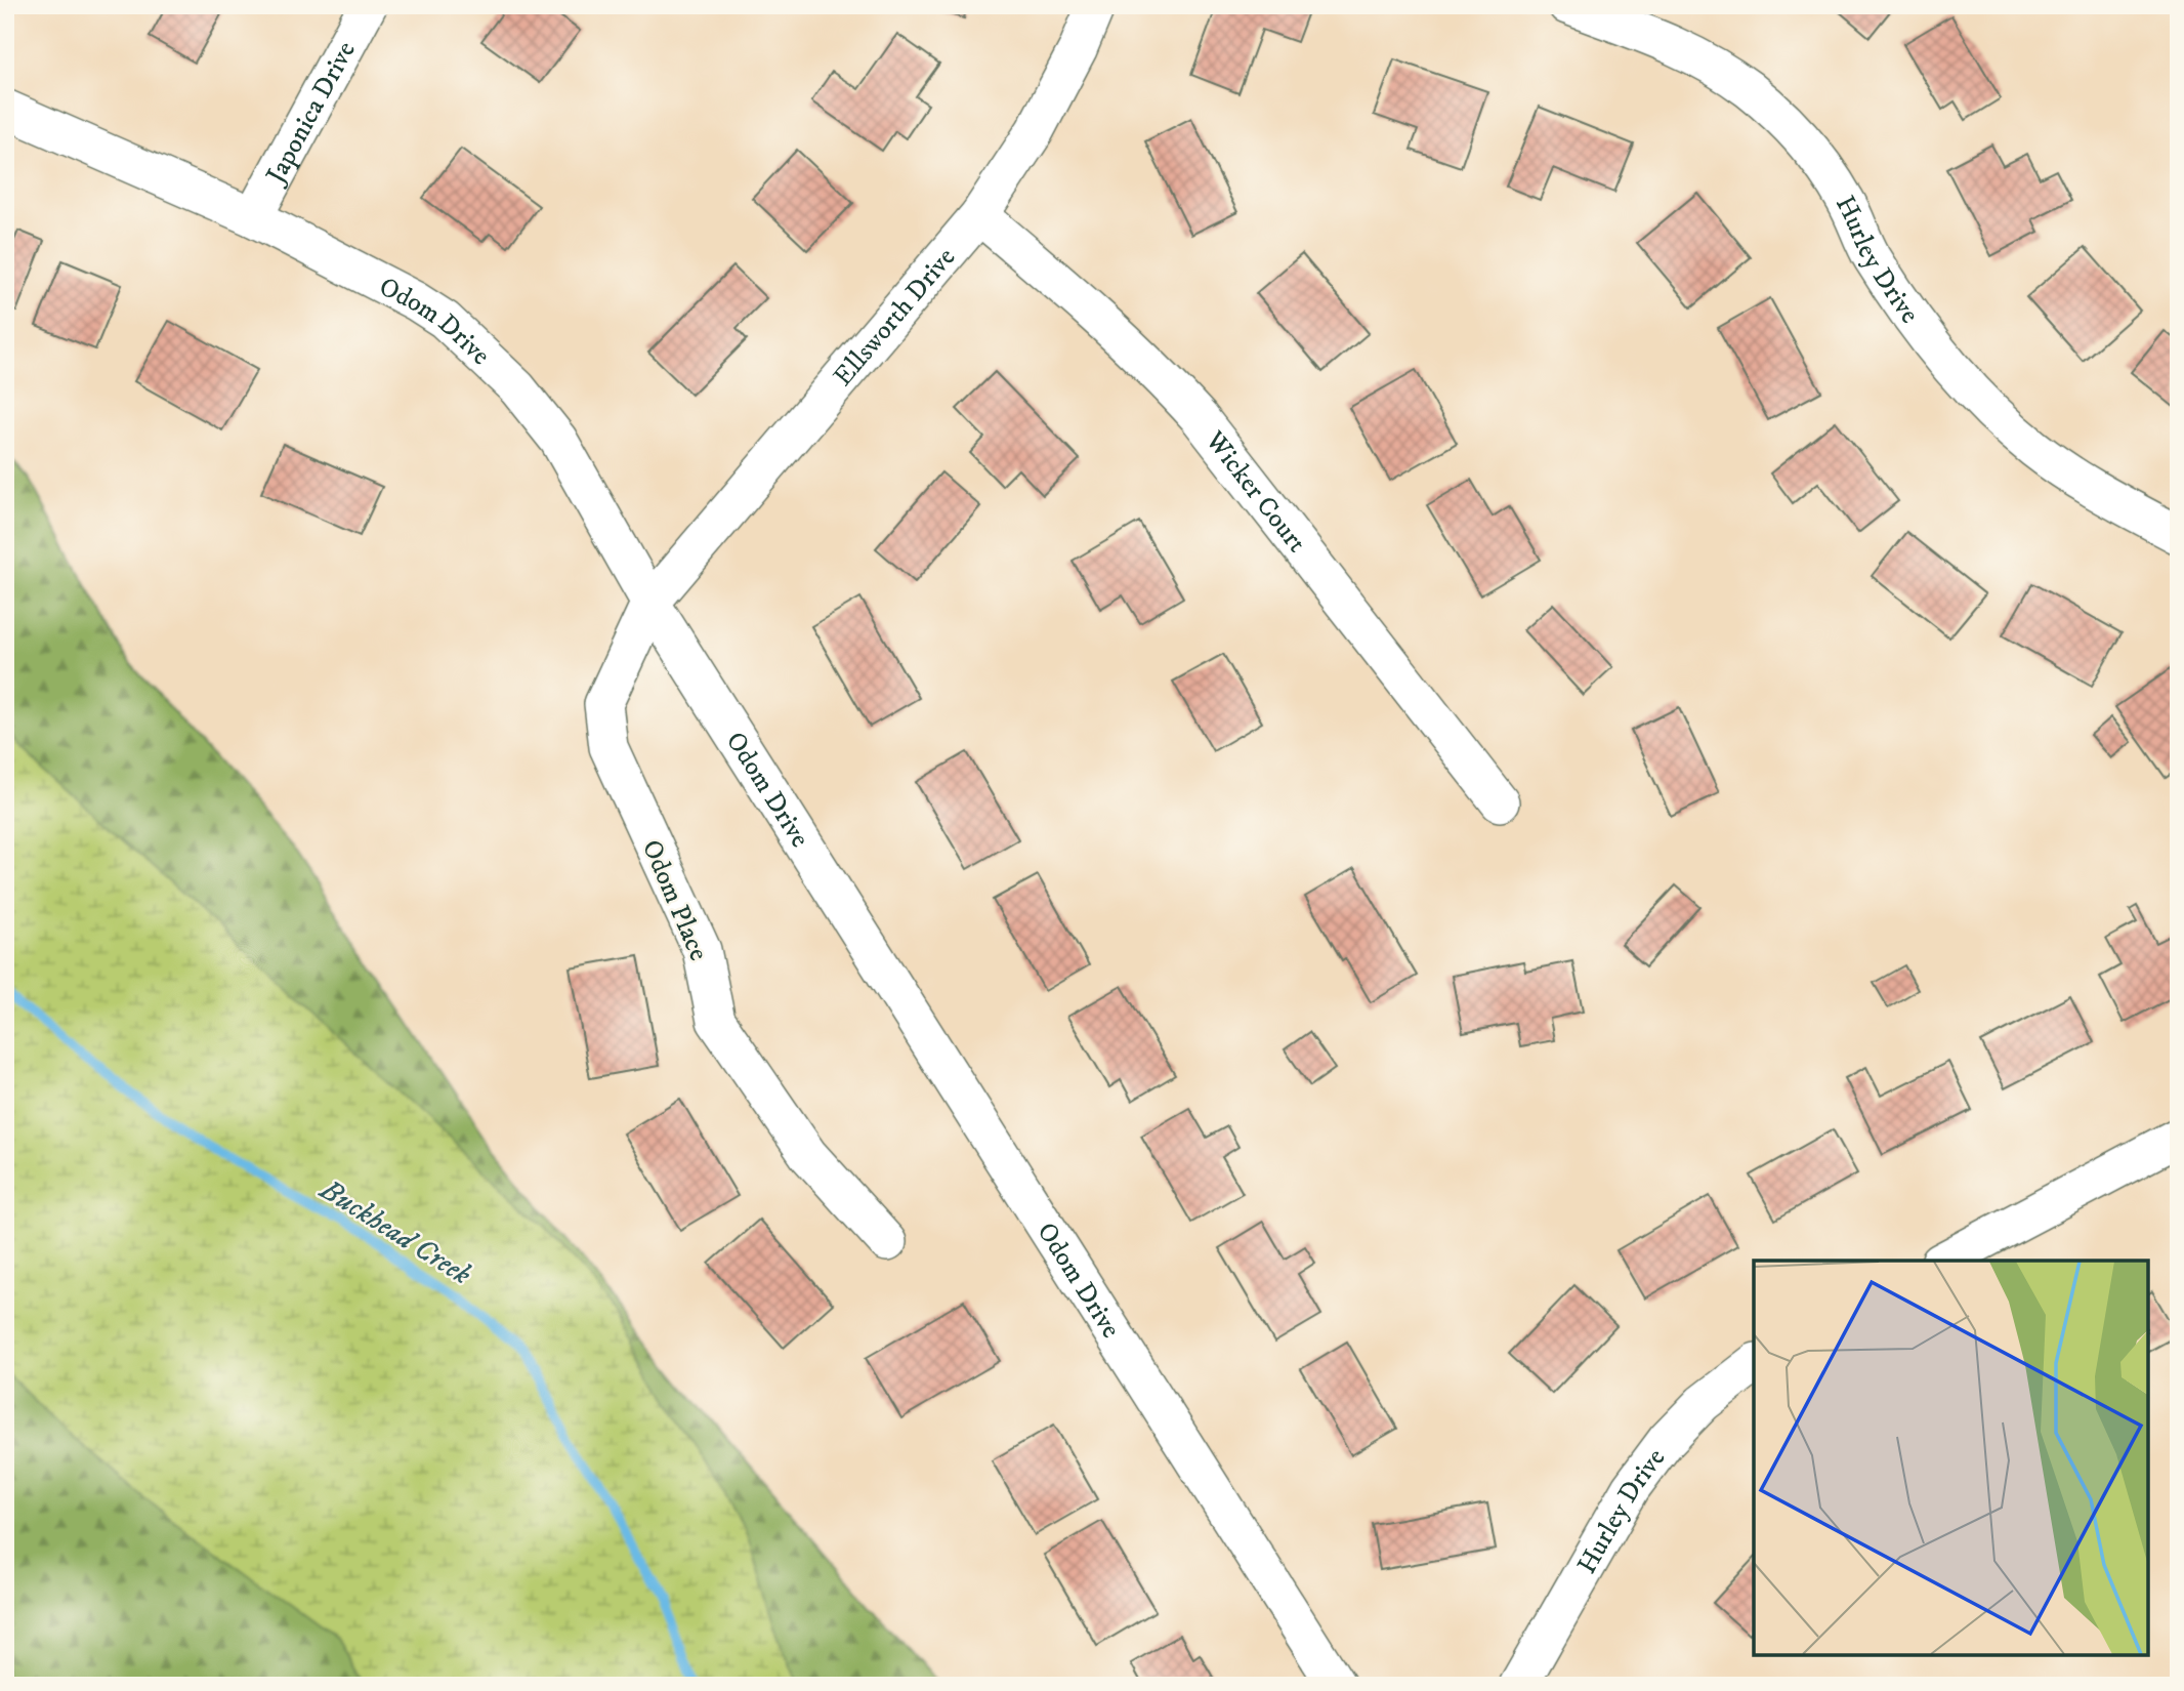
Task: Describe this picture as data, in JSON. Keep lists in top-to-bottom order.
{
  "streets": {
    "street": [
      "Japonica Drive",
      "Hurley Drive",
      "Ellsworth Drive",
      "Odom Drive",
      "Wicker Court",
      "Odom Place"
    ]
  },
  "crossings": [
    ["Japonica Drive", "Odom Drive"],
    ["Ellsworth Drive", "Odom Drive"],
    ["Ellsworth Drive", "Wicker Court"],
    ["Ellsworth Drive", "Odom Place"],
    ["Odom Drive", "Odom Place"]
  ],
  "water": ["Buckhead Creek"]
}
